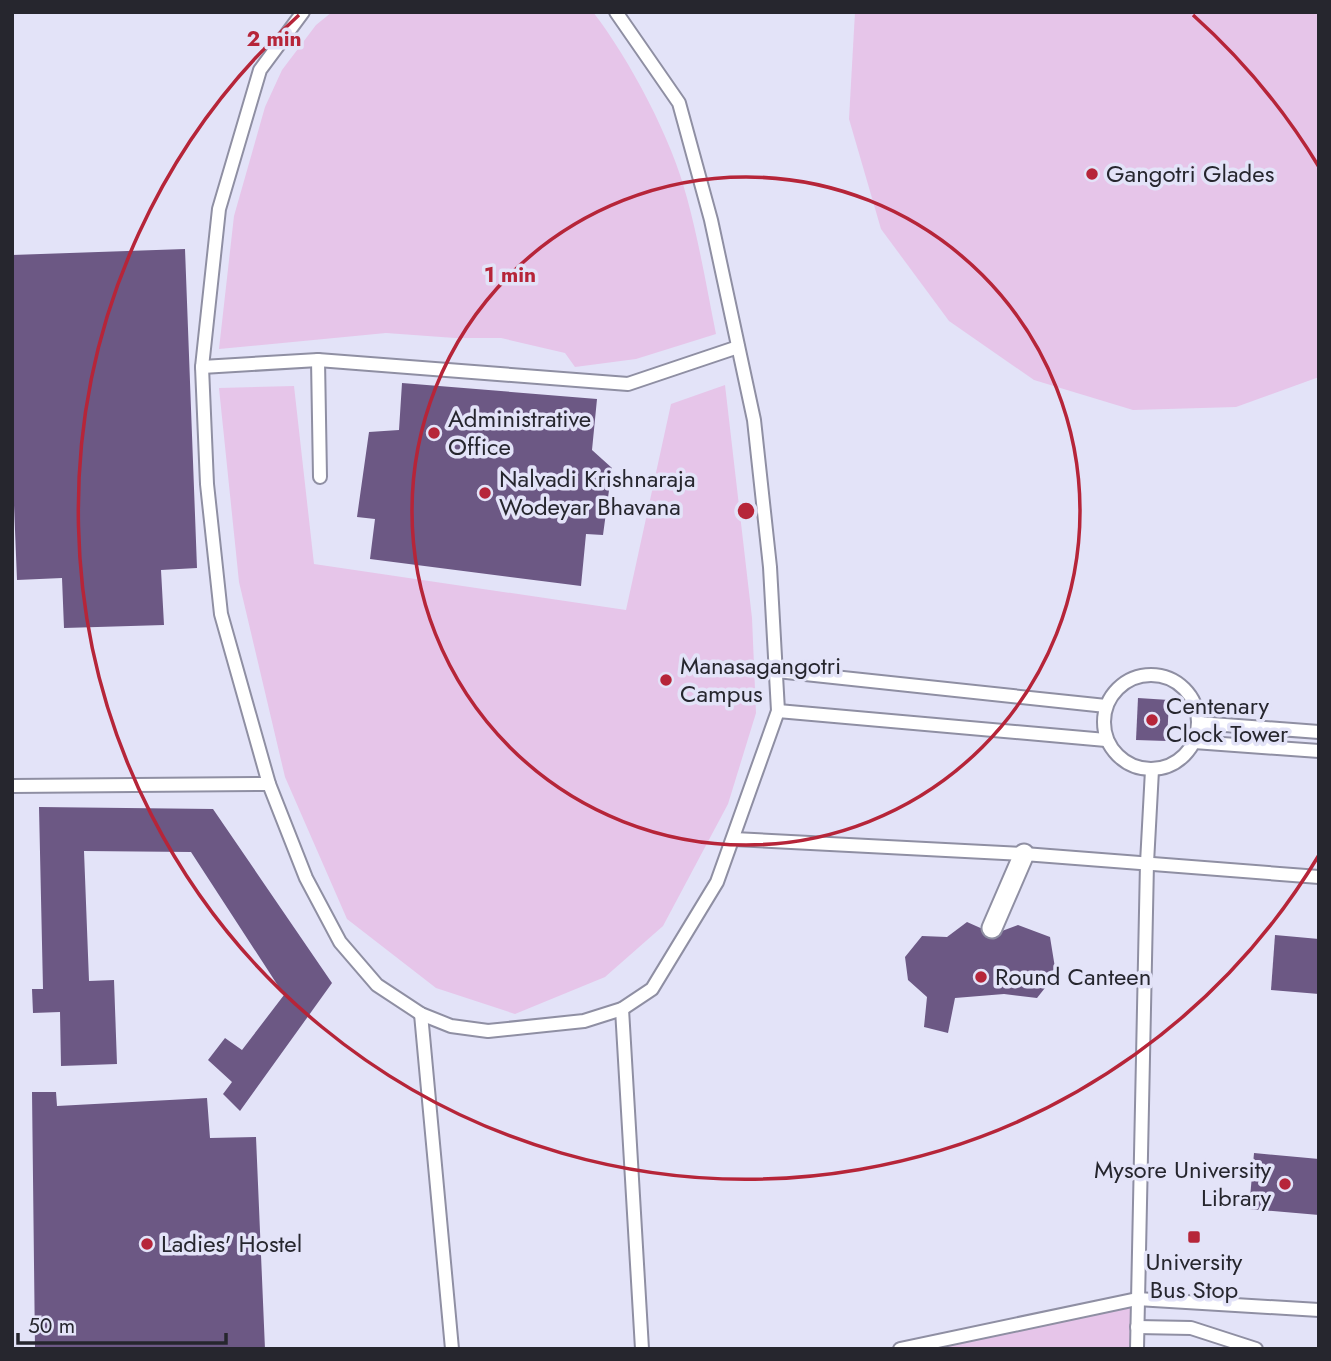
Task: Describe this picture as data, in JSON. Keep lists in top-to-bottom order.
{
  "places": {
    "other": [
      "Gangotri Glades",
      "Administrative Office",
      "Nalvadi Krishnaraja Wodeyar Bhavana",
      "Manasagangotri Campus",
      "Centenary Clock Tower",
      "Round Canteen",
      "Mysore University Library",
      "Ladies' Hostel"
    ],
    "transit": ["University Bus Stop"]
  },
  "scale_bar": "50 m",
  "rings": ["2 min", "1 min"]
}
